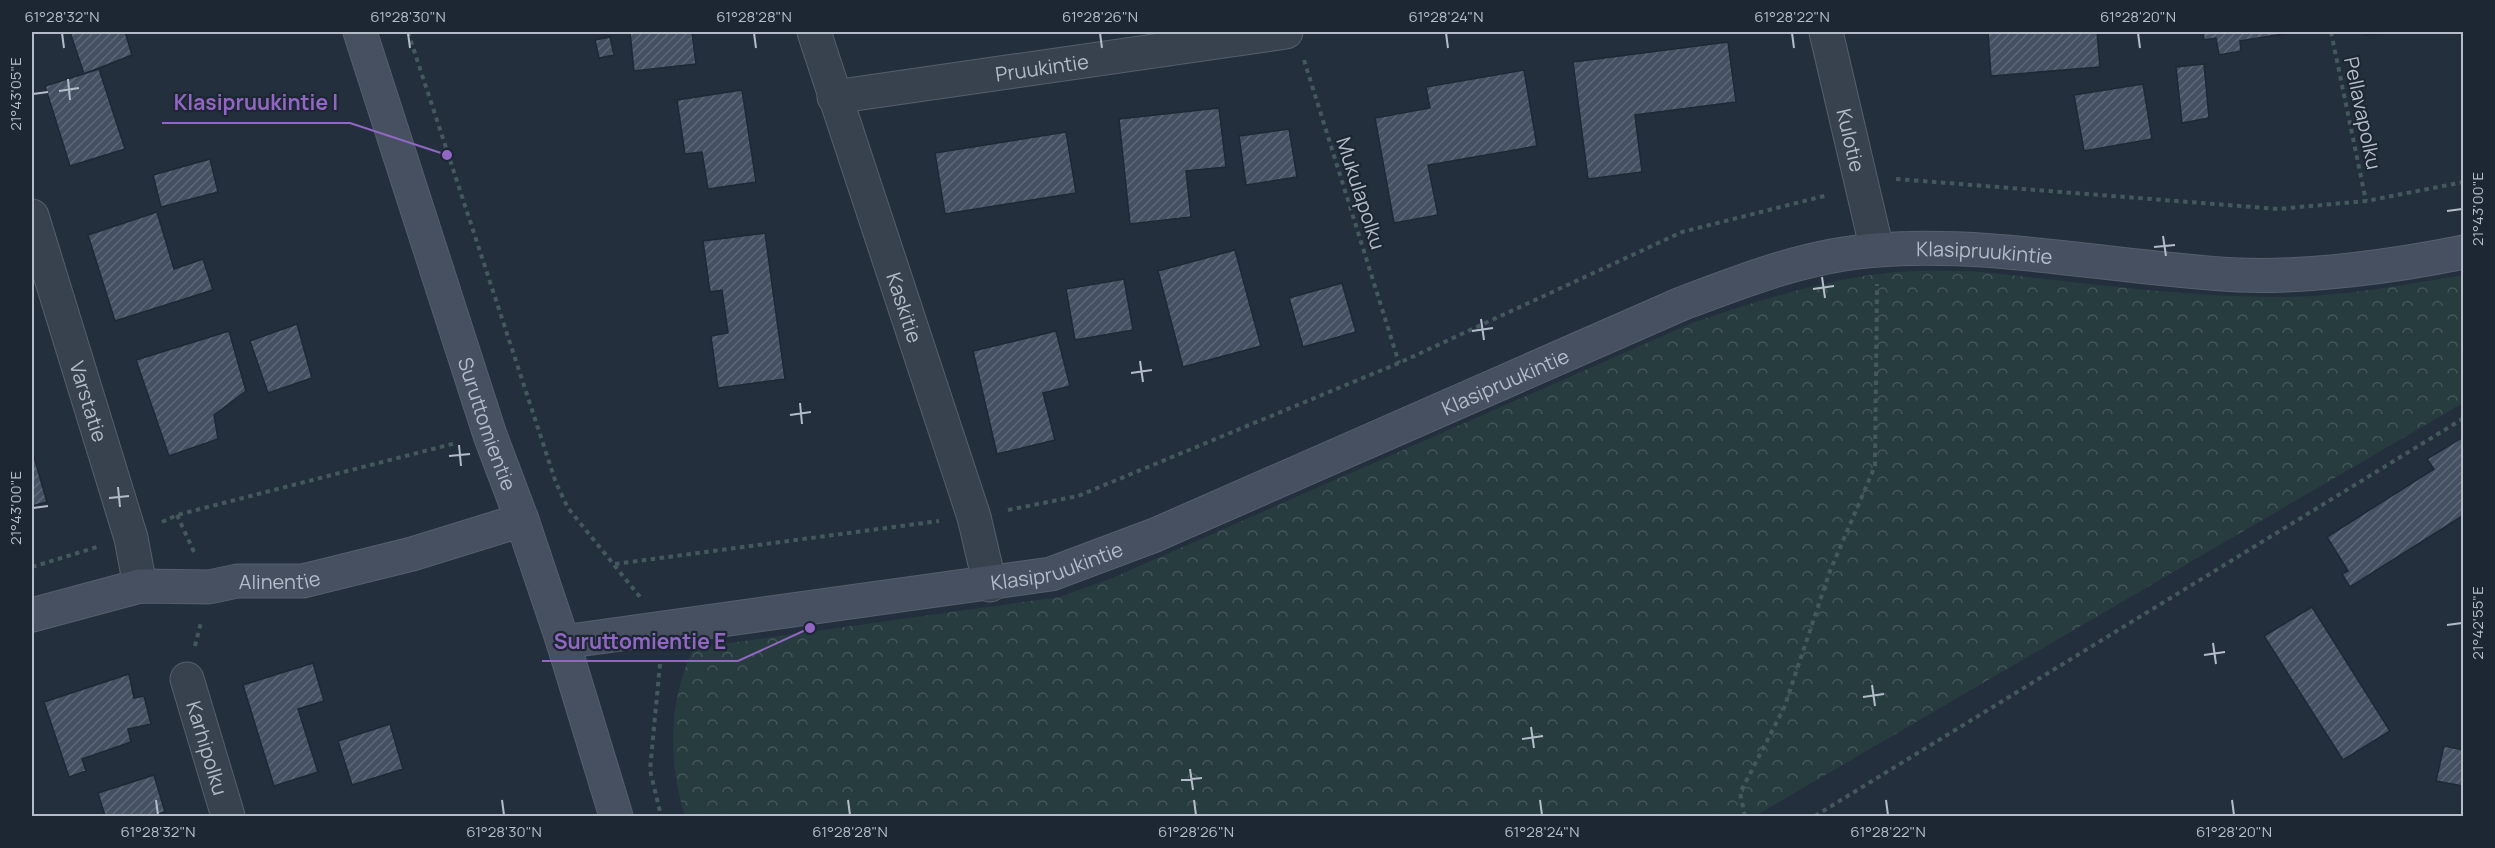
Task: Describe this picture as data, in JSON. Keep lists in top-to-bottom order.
{
  "streets": {
    "main road": ["Klasipruukintie", "Suruttomientie", "Alinentie"],
    "street": [
      "Pruukintie",
      "Kulotie",
      "Kaskitie",
      "Varstatie",
      "Karhipolku"
    ],
    "path": ["Pellavapolku", "Mukulapolku"]
  },
  "crossings": [
    ["Pruukintie", "Mukulapolku"],
    ["Pruukintie", "Kaskitie"],
    ["Kulotie", "Klasipruukintie"],
    ["Klasipruukintie", "Kaskitie"],
    ["Klasipruukintie", "Suruttomientie"],
    ["Varstatie", "Alinentie"],
    ["Suruttomientie", "Alinentie"]
  ],
  "places": ["Klasipruukintie I", "Suruttomientie E"],
  "coordinates": [
    "61°28'32\"N",
    "61°28'30\"N",
    "61°28'28\"N",
    "61°28'26\"N",
    "61°28'24\"N",
    "61°28'22\"N",
    "61°28'20\"N",
    "21°43'05\"E",
    "21°43'00\"E",
    "21°42'55\"E"
  ]
}
